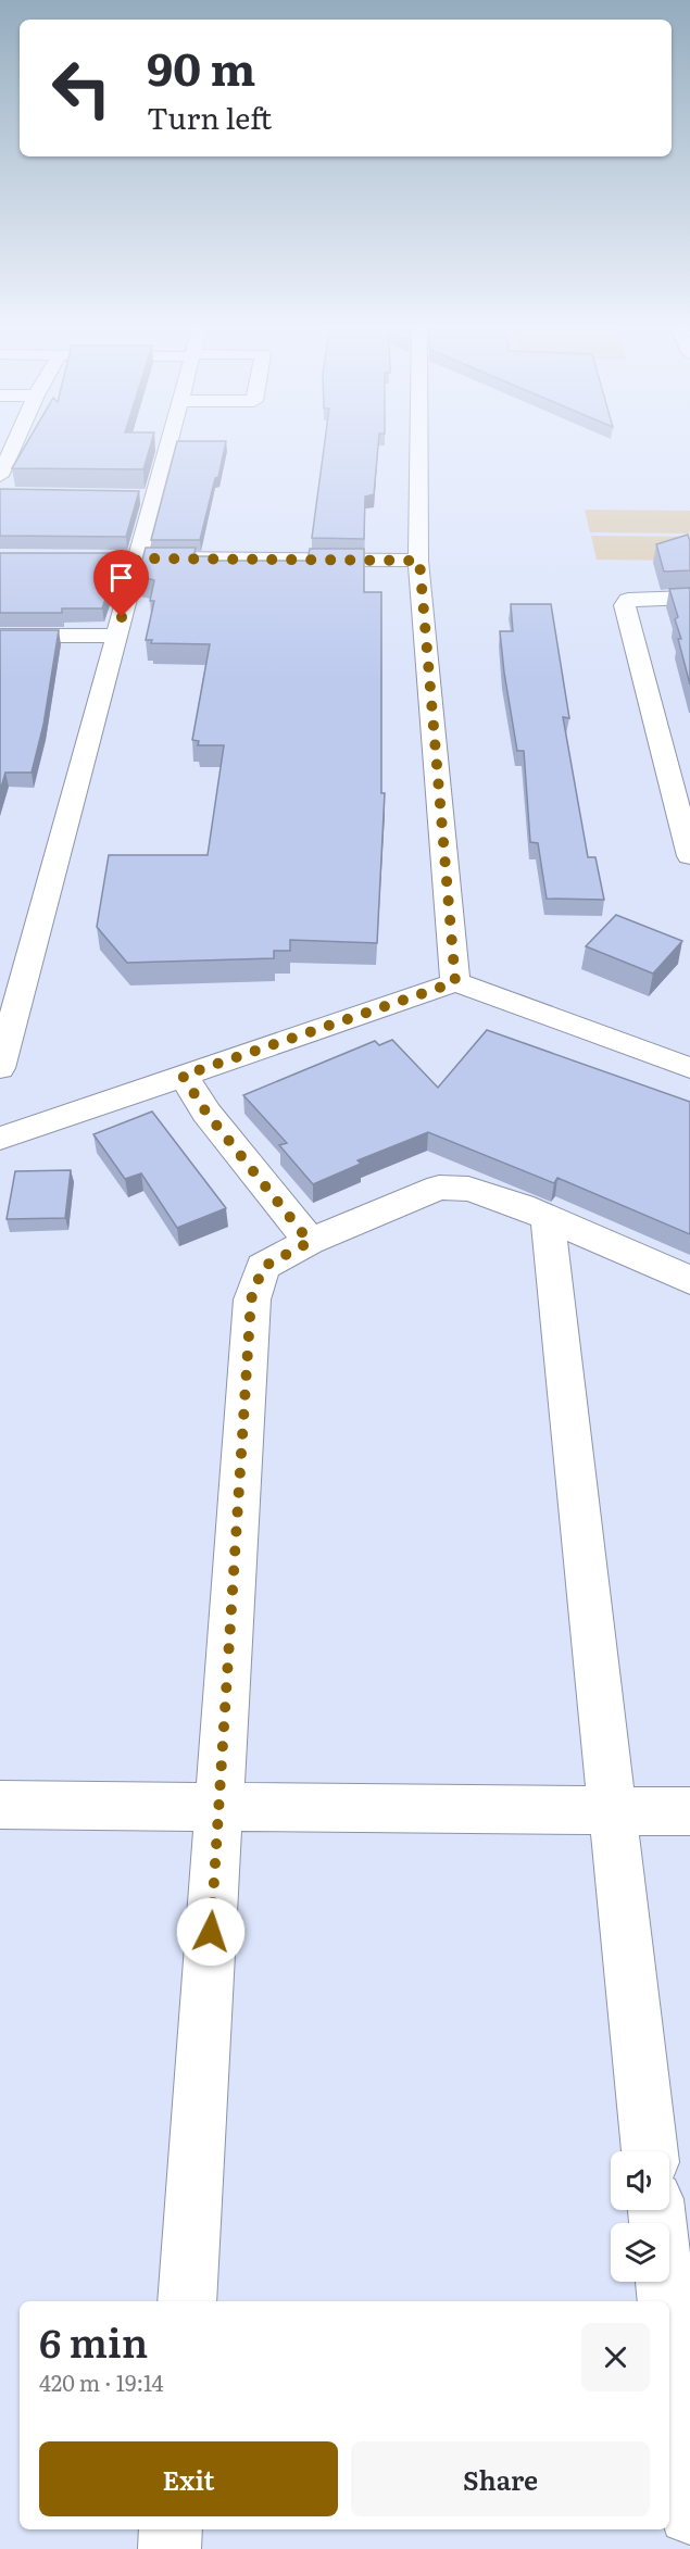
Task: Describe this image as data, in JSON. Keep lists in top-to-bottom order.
{
  "page": {
    "turn": ["90 m", "Turn left"],
    "heading": ["6 min", "420 m · 19:14"],
    "buttons": ["Exit", "Share"]
  }
}
